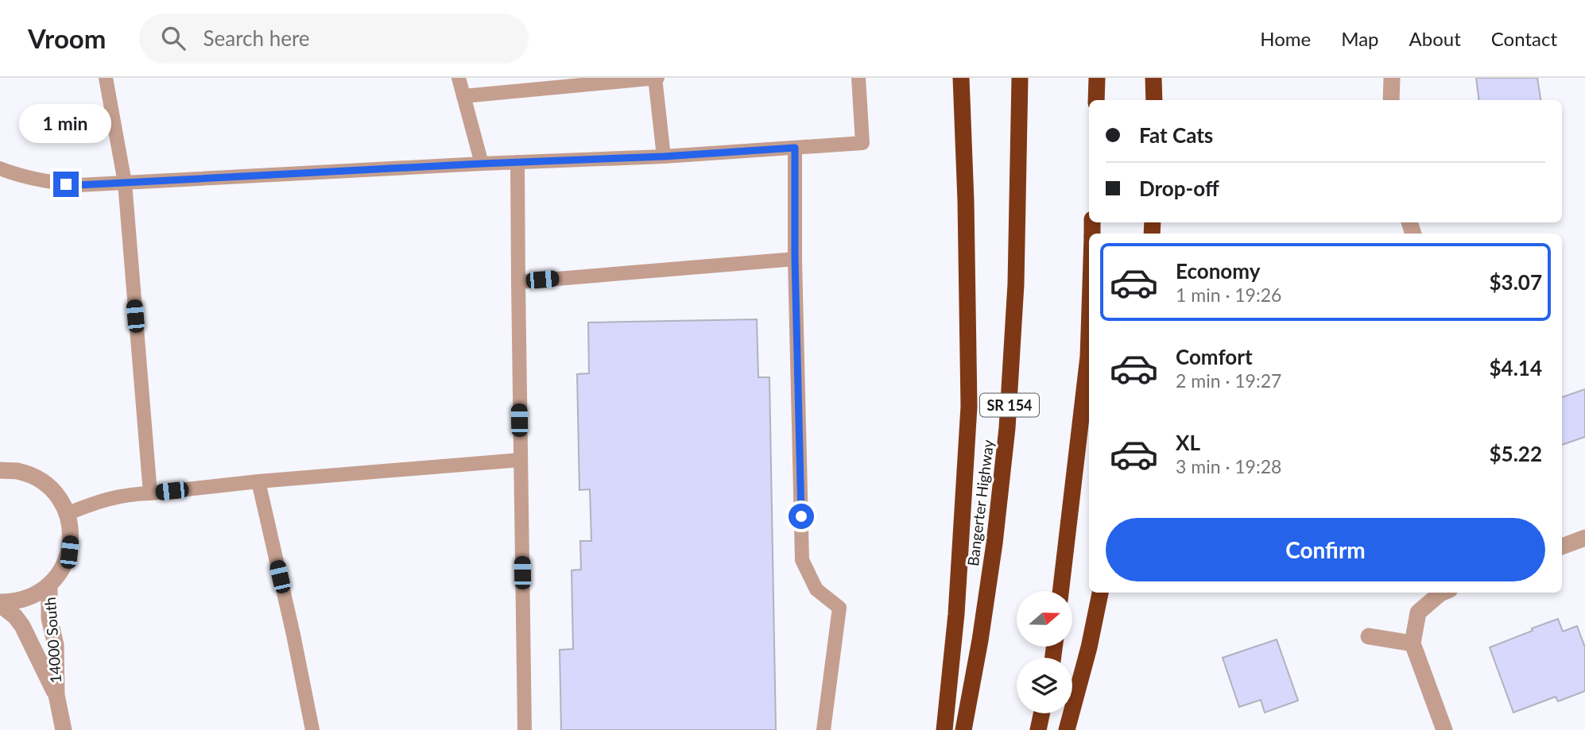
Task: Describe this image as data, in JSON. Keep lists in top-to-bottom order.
{
  "streets": {
    "highway": ["SR 154", "Bangerter Highway"],
    "street": ["14000 South"]
  },
  "north": "right",
  "page": {
    "header": "Vroom",
    "search": "Search here",
    "nav": [
      "Home",
      "Map",
      "About",
      "Contact"
    ],
    "banner": ["Fat Cats", "Drop-off"],
    "bubble": "1 min",
    "list": [
      {
        "name": "Economy",
        "note": "1 min · 19:26",
        "value": "$3.07"
      },
      {
        "name": "Comfort",
        "note": "2 min · 19:27",
        "value": "$4.14"
      },
      {
        "name": "XL",
        "note": "3 min · 19:28",
        "value": "$5.22"
      }
    ],
    "buttons": "Confirm"
  }
}
